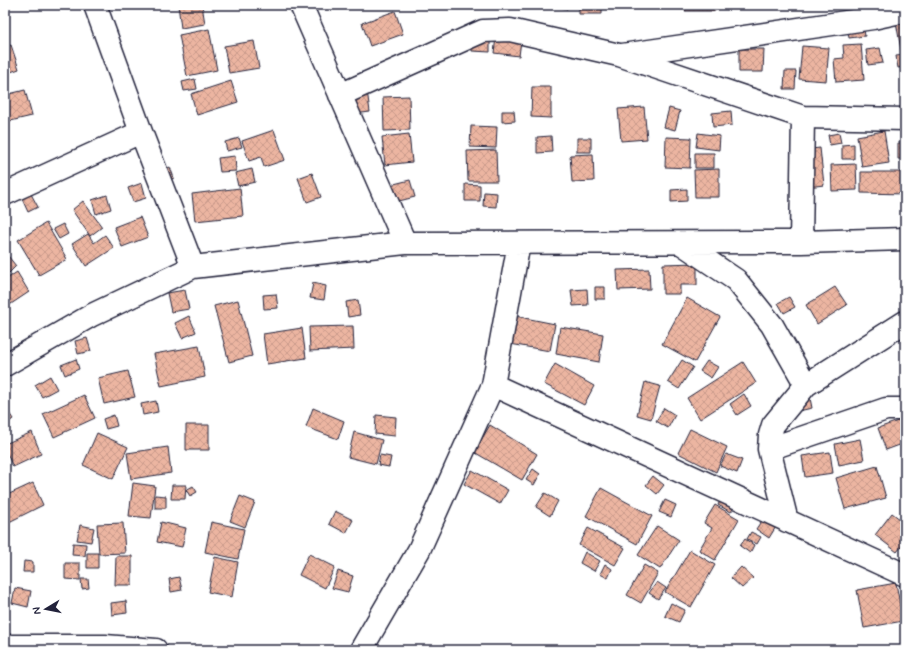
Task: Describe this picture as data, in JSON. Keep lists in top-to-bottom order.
{
  "north": "left"
}
